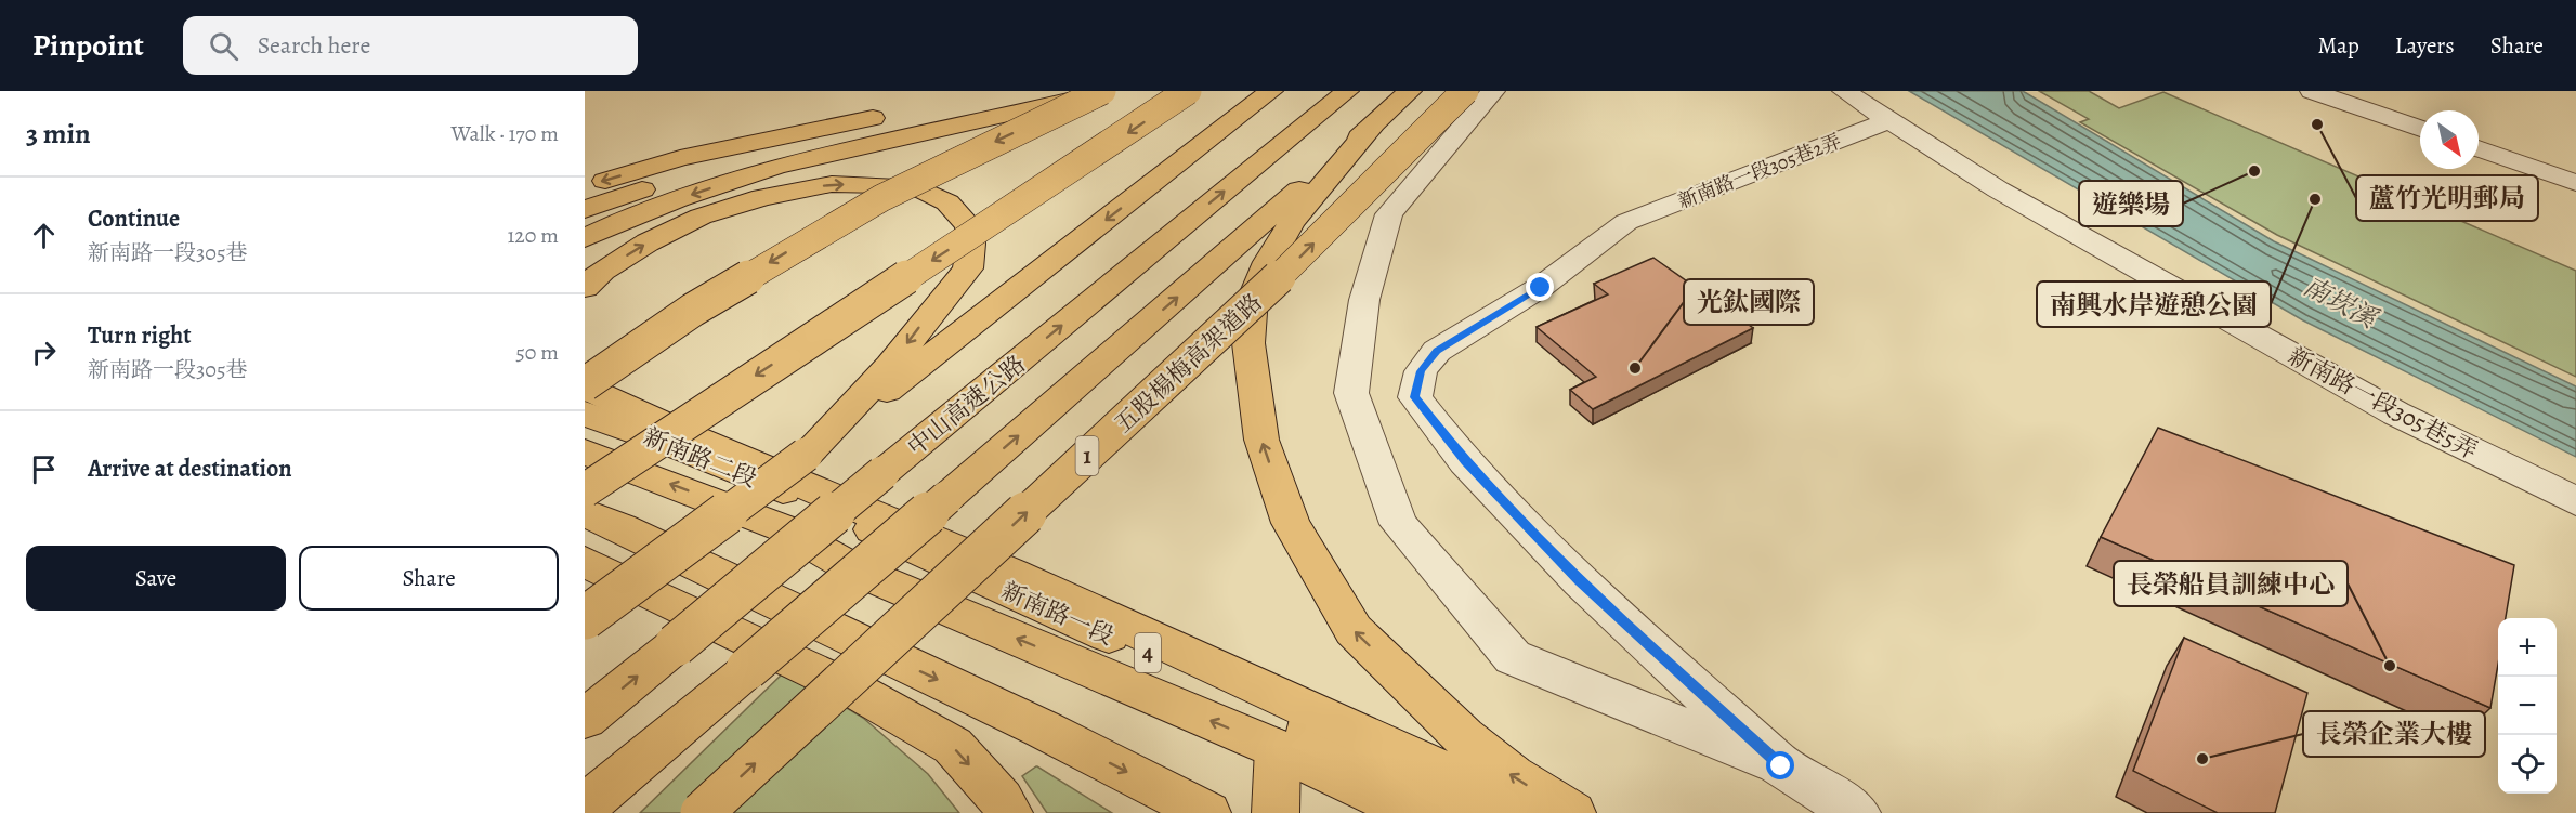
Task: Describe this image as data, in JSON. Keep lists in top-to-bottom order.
{
  "streets": {
    "main road": [
      "五股楊梅高架道路",
      "中山高速公路",
      "1",
      "新南路二段",
      "新南路一段",
      "4"
    ],
    "street": ["新南路一段305巷2弄", "新南路一段305巷5弄"]
  },
  "crossings": [
    ["新南路一段305巷2弄", "新南路一段305巷5弄"],
    ["新南路二段", "新南路一段"]
  ],
  "water": ["南崁溪"],
  "places": [
    "蘆竹光明郵局",
    "遊樂場",
    "南興水岸遊憩公園",
    "光鈦國際",
    "長榮船員訓練中心",
    "長榮企業大樓"
  ],
  "north": "bottom right",
  "page": {
    "header": "Pinpoint",
    "search": "Search here",
    "nav": ["Map", "Layers", "Share"],
    "heading": ["3 min", "Walk · 170 m"],
    "list": [
      ["Continue", "新南路一段305巷", "120 m"],
      ["Turn right", "新南路一段305巷", "50 m"],
      "Arrive at destination"
    ],
    "buttons": ["Save", "Share"],
    "map_buttons": ["+", "−"]
  }
}
